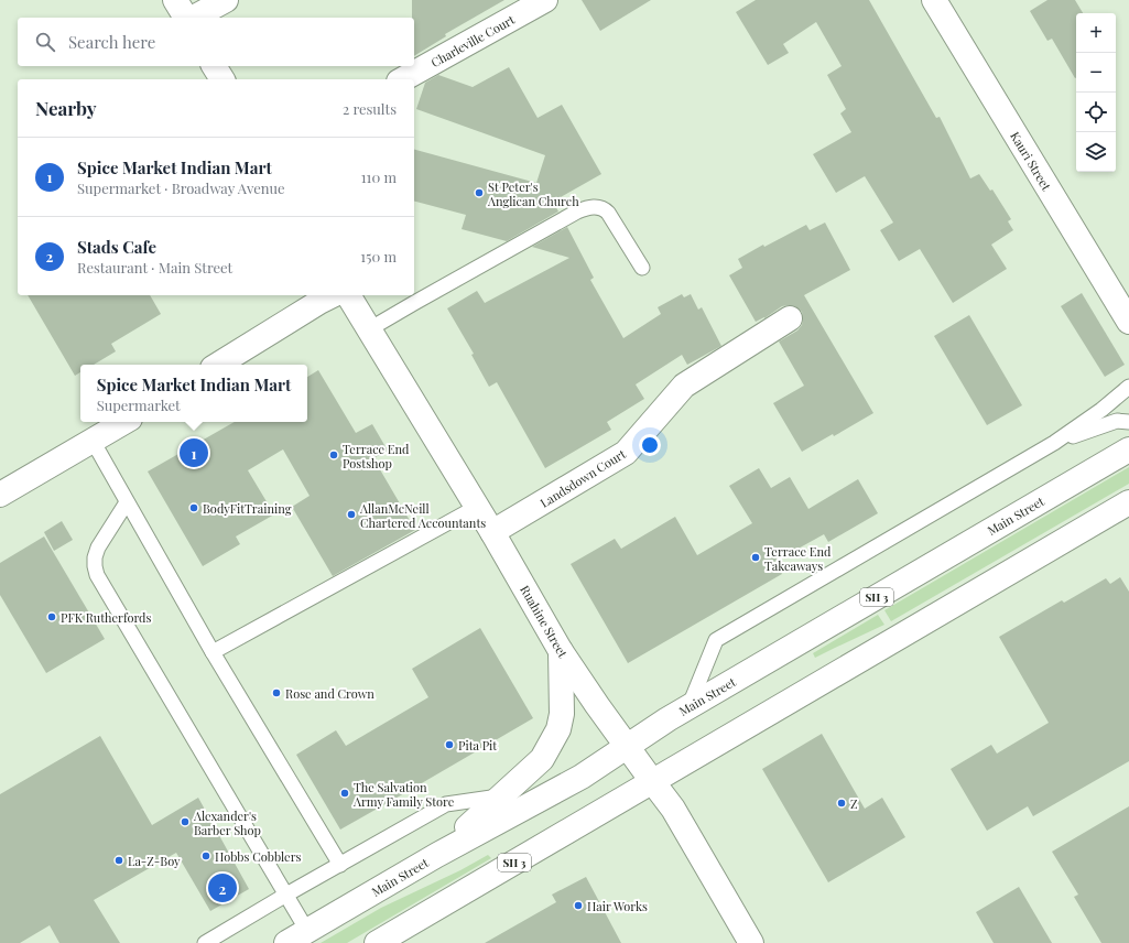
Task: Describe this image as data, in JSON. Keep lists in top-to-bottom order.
{
  "streets": {
    "main road": [
      "Charleville Court",
      "Kauri Street",
      "Landsdown Court",
      "Main Street",
      "SH 3",
      "Ruahine Street"
    ]
  },
  "crossings": [
    ["Landsdown Court", "Ruahine Street"],
    ["Main Street", "Ruahine Street"],
    ["SH 3", "Ruahine Street"]
  ],
  "places": [
    "St Peter's Anglican Church",
    "Terrace End Postshop",
    "BodyFitTraining",
    "AllanMcNeill Chartered Accountants",
    "Terrace End Takeaways",
    "PFK Rutherfords",
    "Rose and Crown",
    "Pita Pit",
    "The Salvation Army Family Store",
    "Z",
    "Alexander's Barber Shop",
    "Hobbs Cobblers",
    "La-Z-Boy",
    "Hair Works"
  ],
  "page": {
    "map_buttons": ["+", "−"],
    "search": "Search here",
    "heading": ["Nearby", "2 results"],
    "list": [
      {
        "mark": "1",
        "name": "Spice Market Indian Mart",
        "note": "Supermarket · Broadway Avenue",
        "value": "110 m"
      },
      {
        "mark": "2",
        "name": "Stads Cafe",
        "note": "Restaurant · Main Street",
        "value": "150 m"
      }
    ],
    "popup": ["Spice Market Indian Mart", "Supermarket"],
    "pins": ["1", "2"]
  }
}
